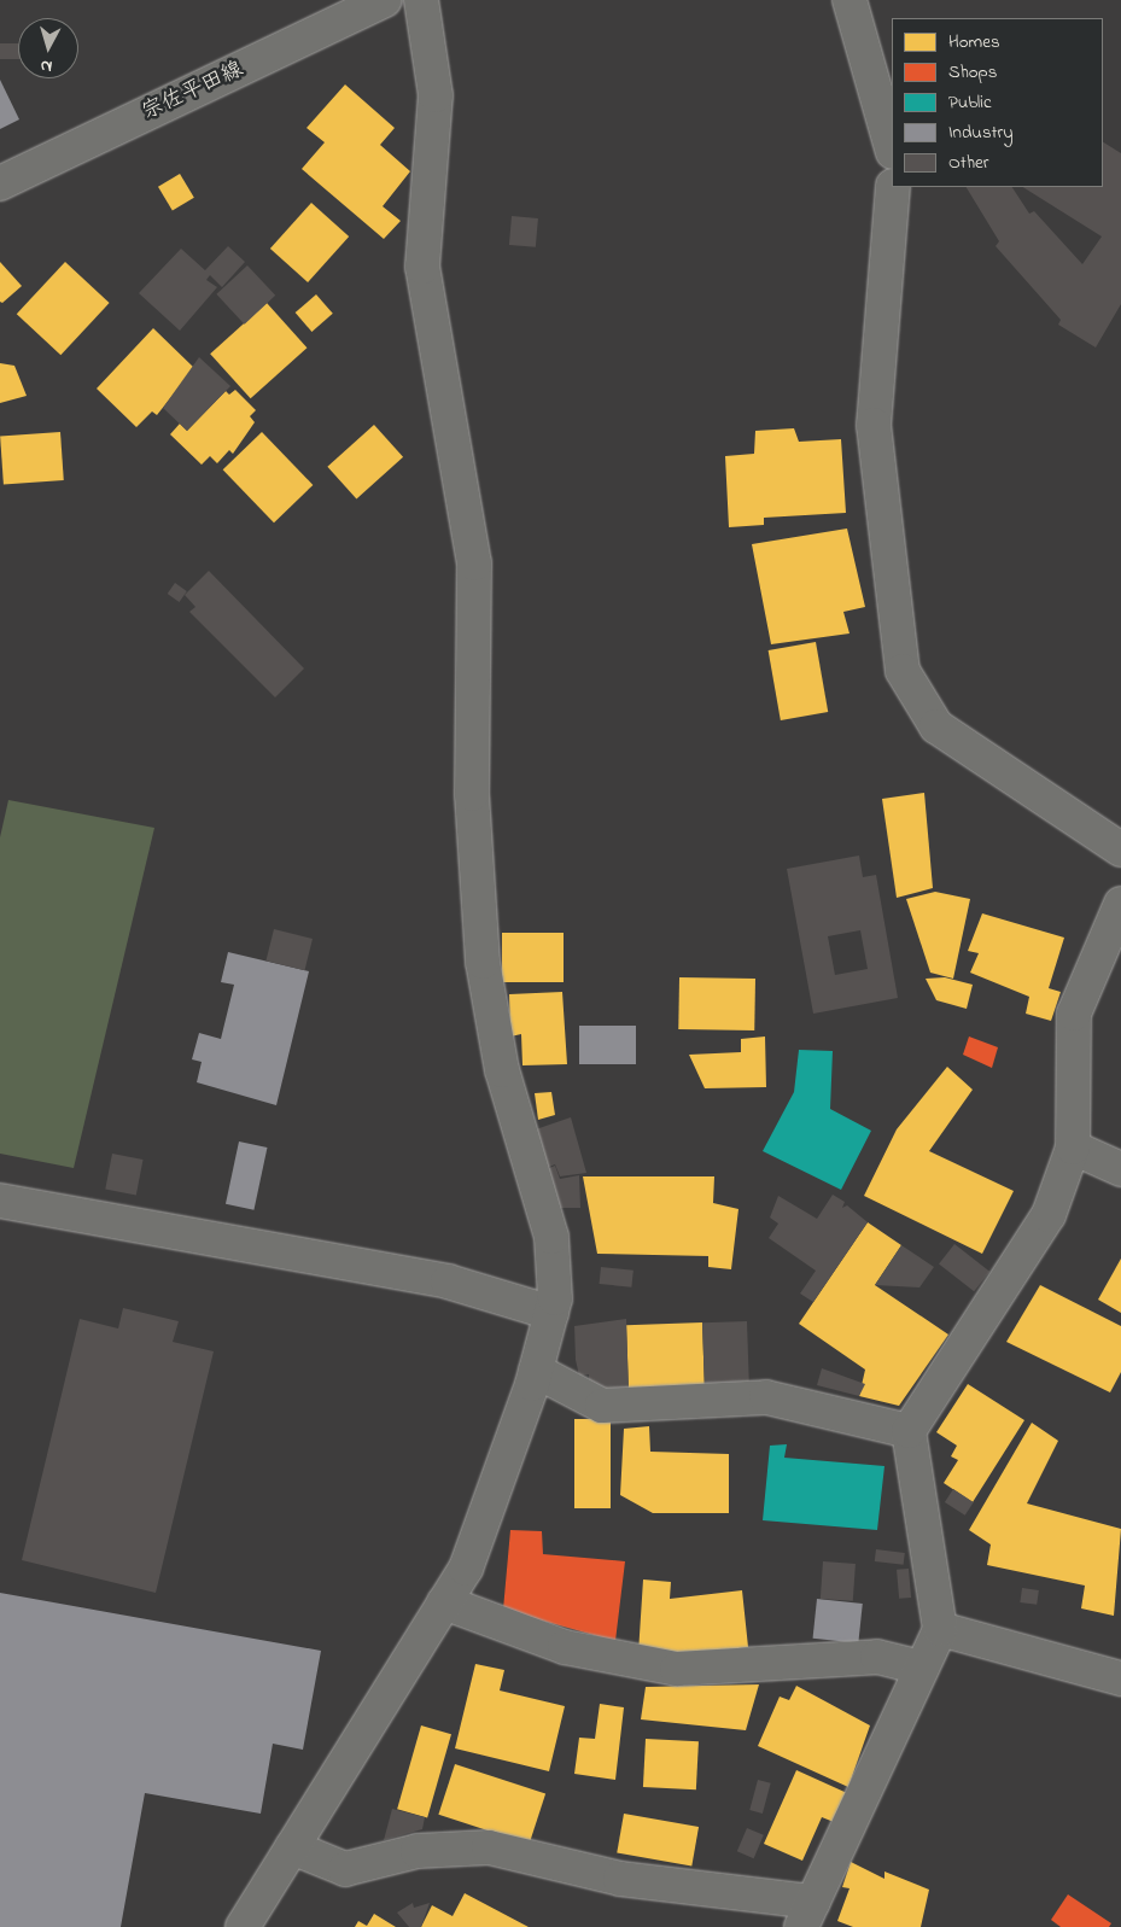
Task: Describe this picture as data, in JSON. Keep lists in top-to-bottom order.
{
  "streets": {
    "street": ["宗佐平田線"]
  },
  "legend": [
    "Homes",
    "Shops",
    "Public",
    "Industry",
    "Other"
  ],
  "north": "bottom"
}
